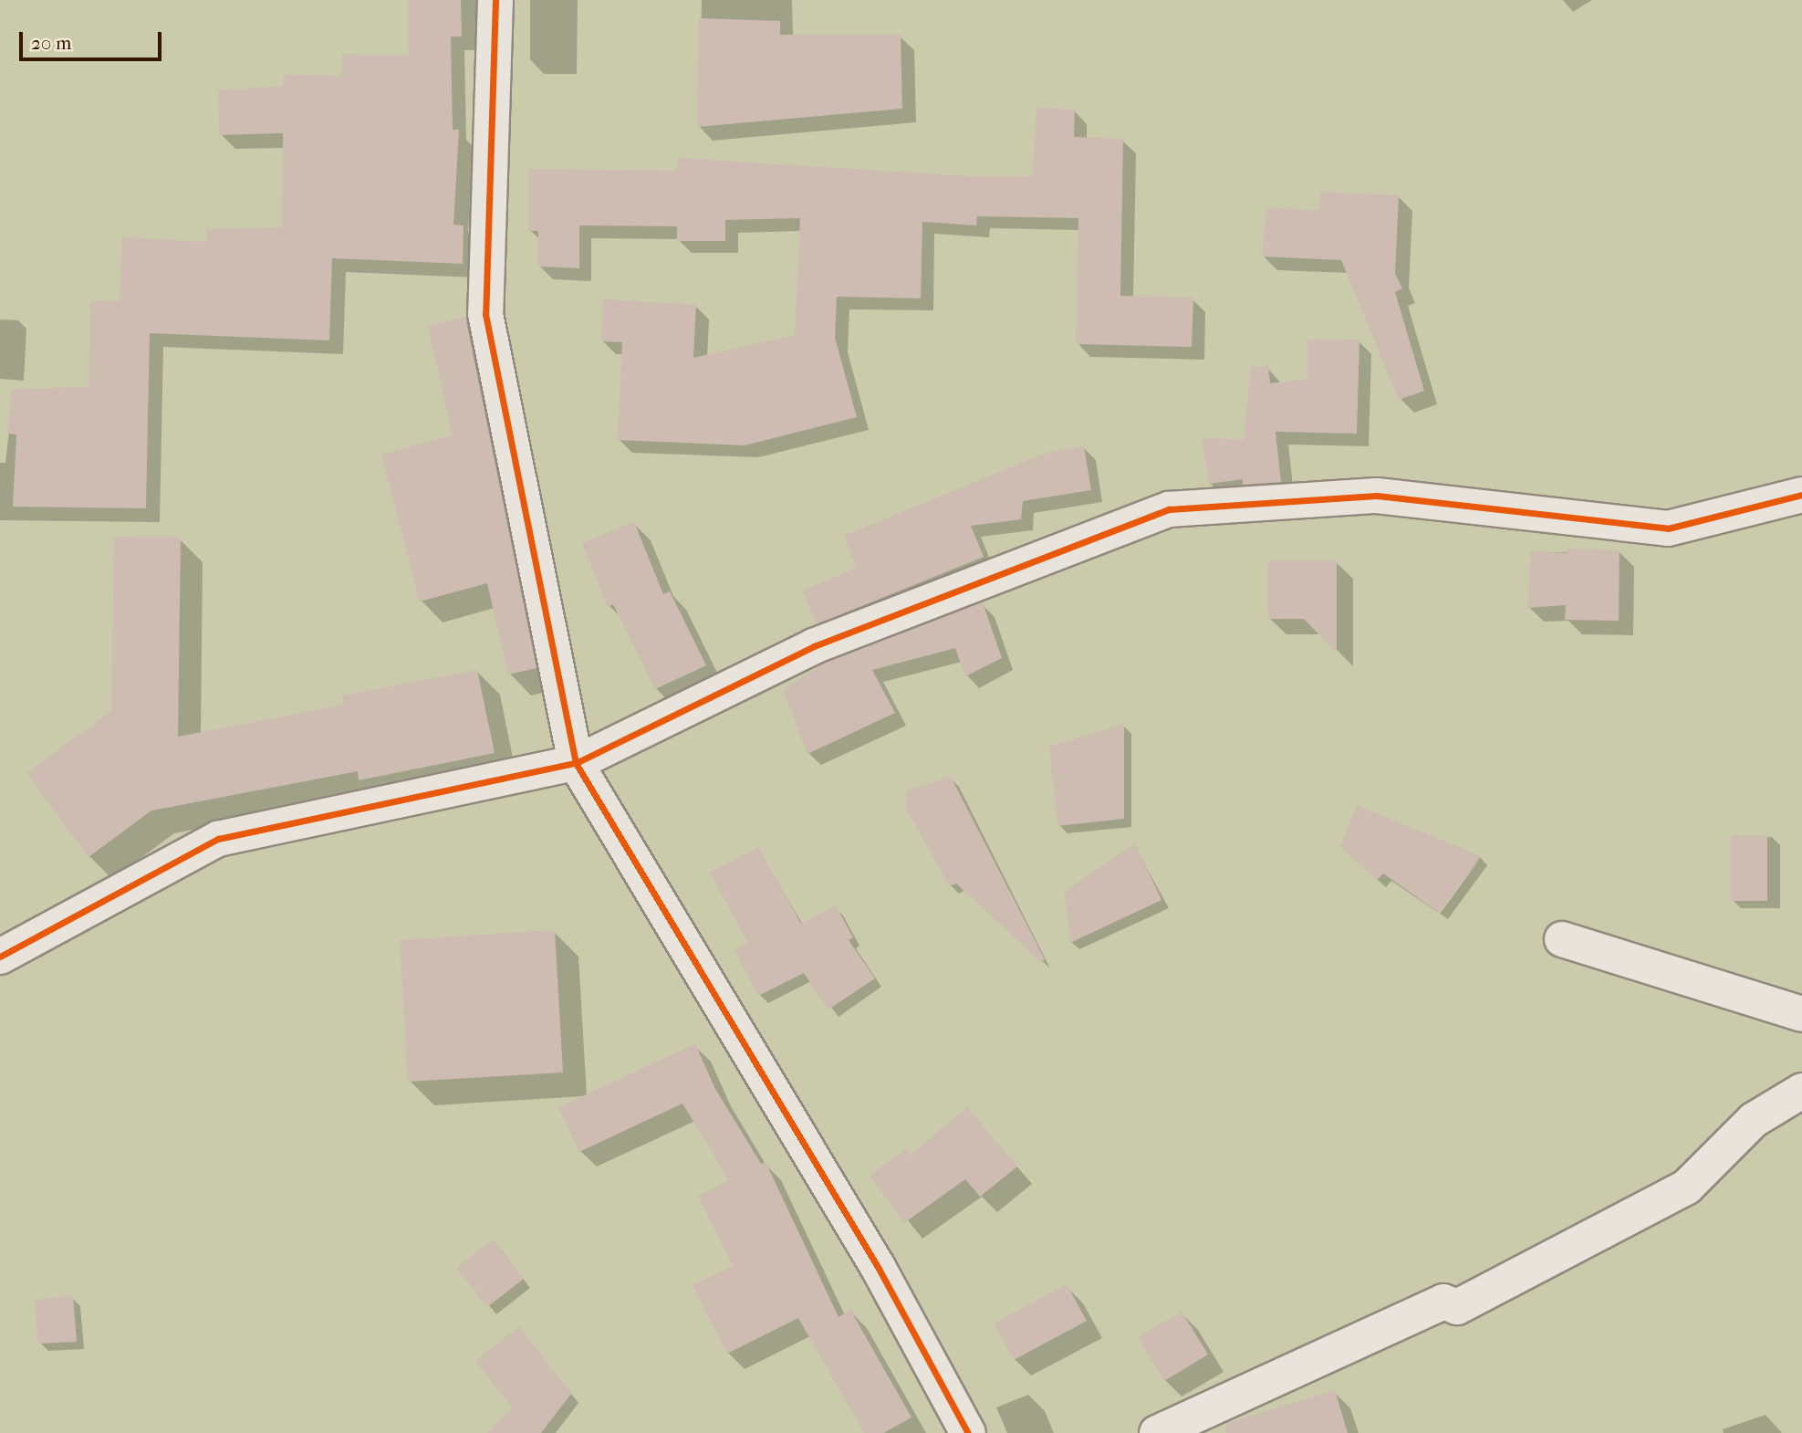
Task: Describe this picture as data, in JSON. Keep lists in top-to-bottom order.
{
  "scale_bar": "20 m"
}
